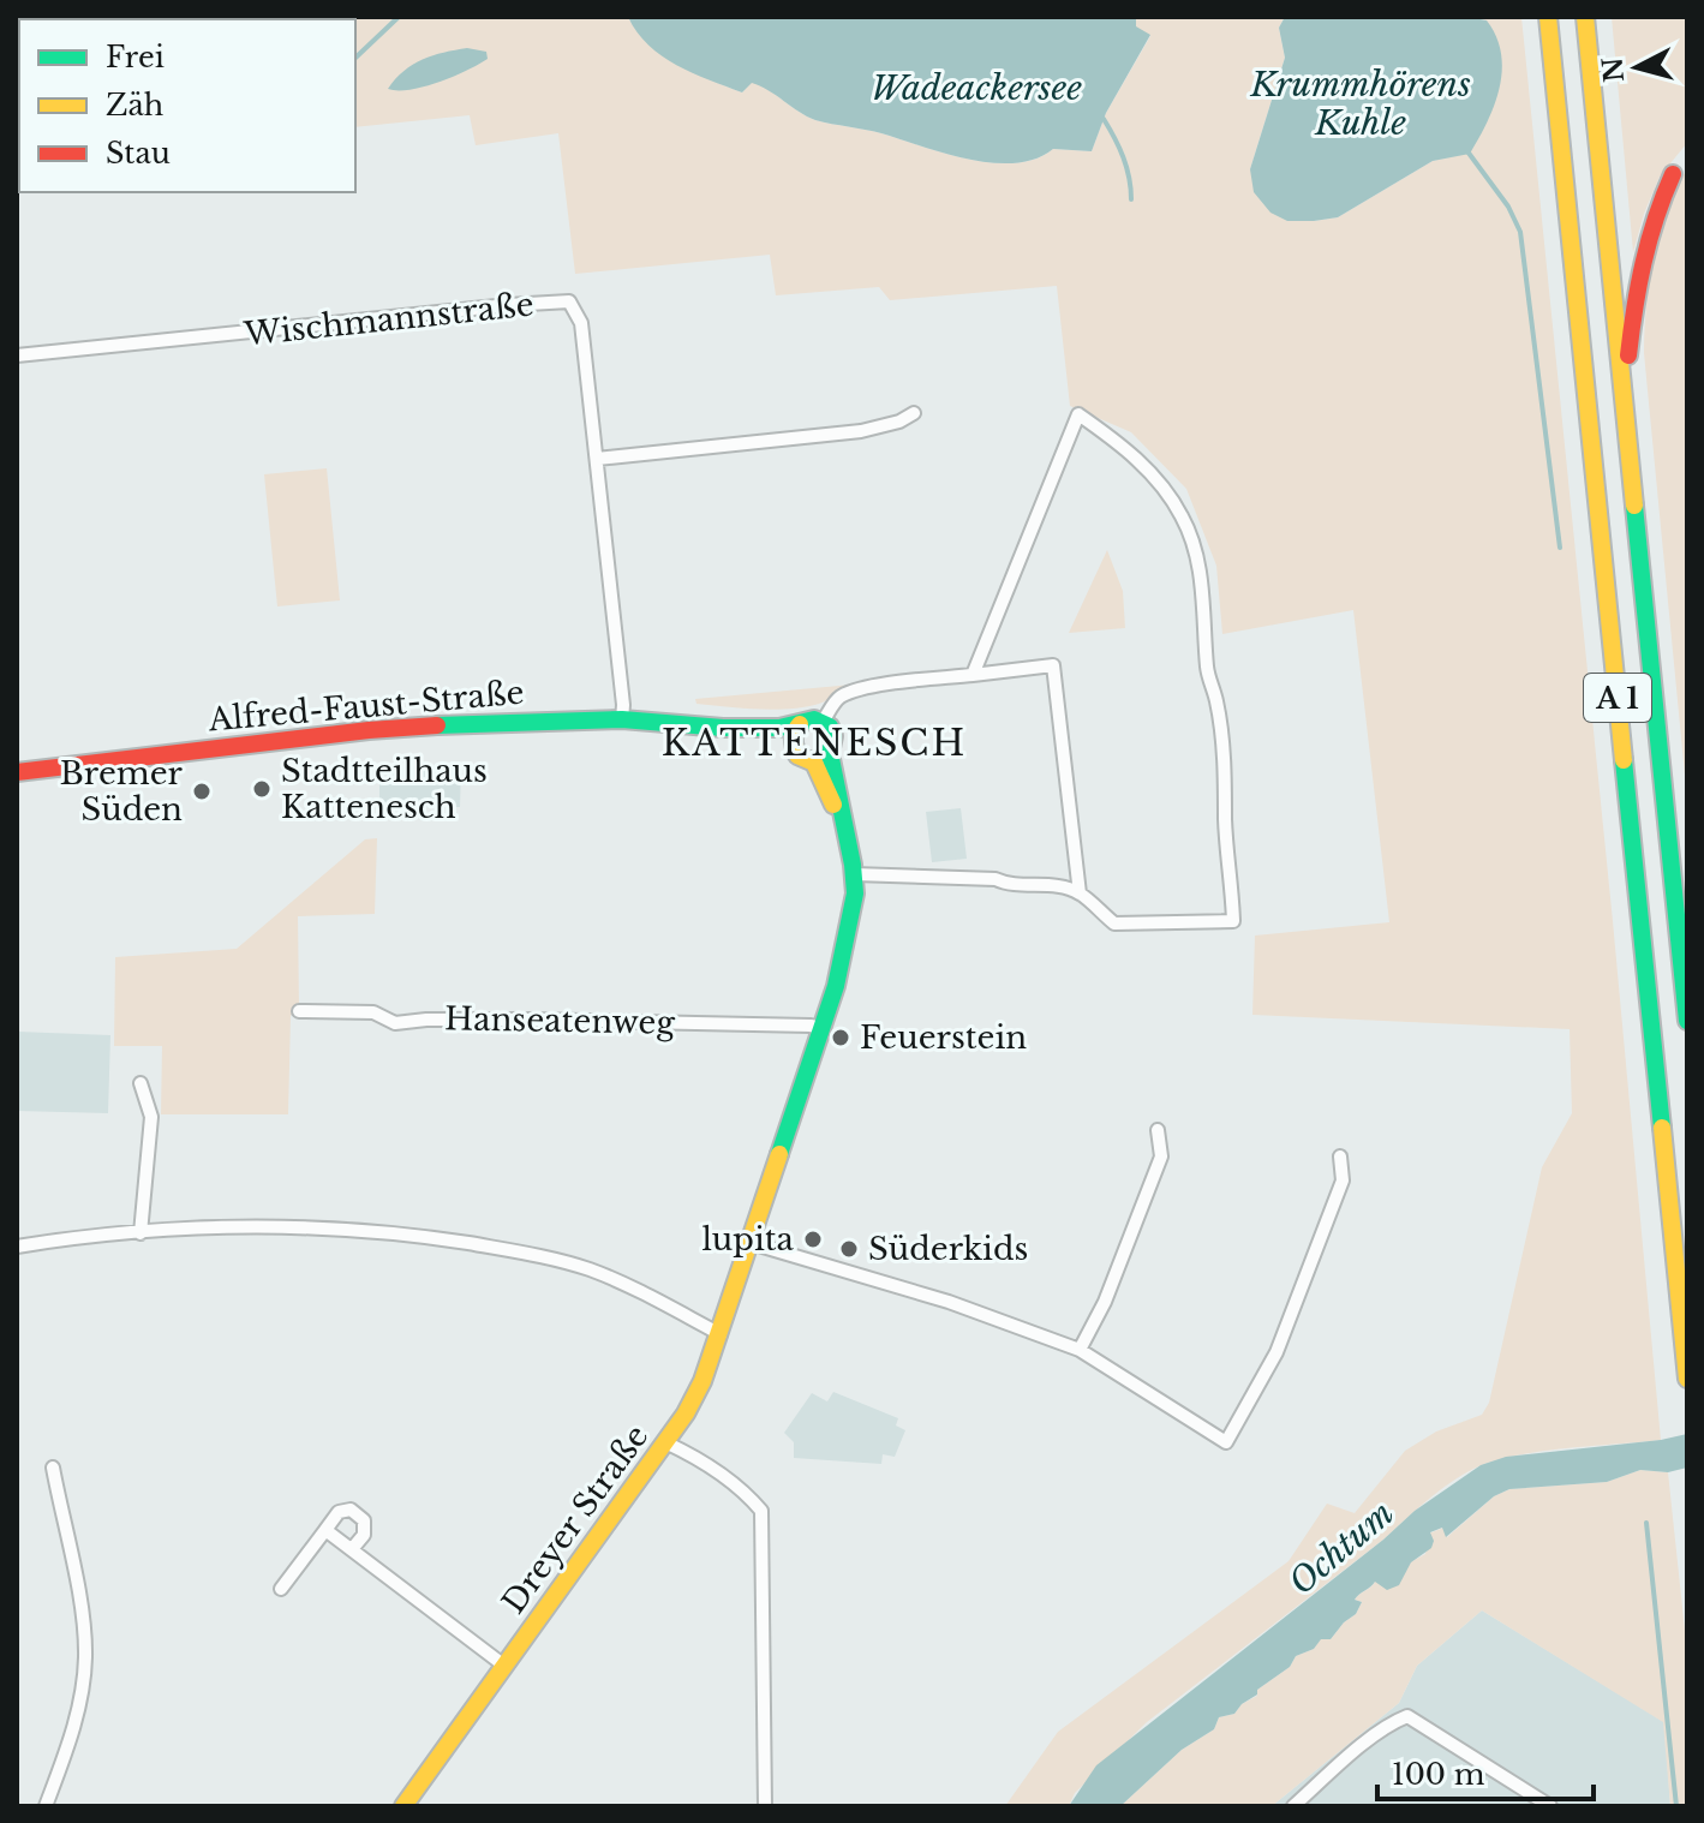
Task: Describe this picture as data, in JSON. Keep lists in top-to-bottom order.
{
  "streets": {
    "main road": ["A 1", "Alfred-Faust-Straße", "Dreyer Straße"],
    "street": ["Wischmannstraße", "Hanseatenweg"]
  },
  "crossings": [
    ["Wischmannstraße", "Alfred-Faust-Straße"],
    ["Alfred-Faust-Straße", "Hanseatenweg"],
    ["Alfred-Faust-Straße", "Dreyer Straße"]
  ],
  "districts": ["KATTENESCH"],
  "water": ["Krummhörens Kuhle", "Wadeackersee", "Ochtum"],
  "places": [
    "Stadtteilhaus Kattenesch",
    "Bremer Süden",
    "Feuerstein",
    "lupita",
    "Süderkids"
  ],
  "legend": ["Frei", "Zäh", "Stau"],
  "scale_bar": "100 m",
  "north": "left"
}
